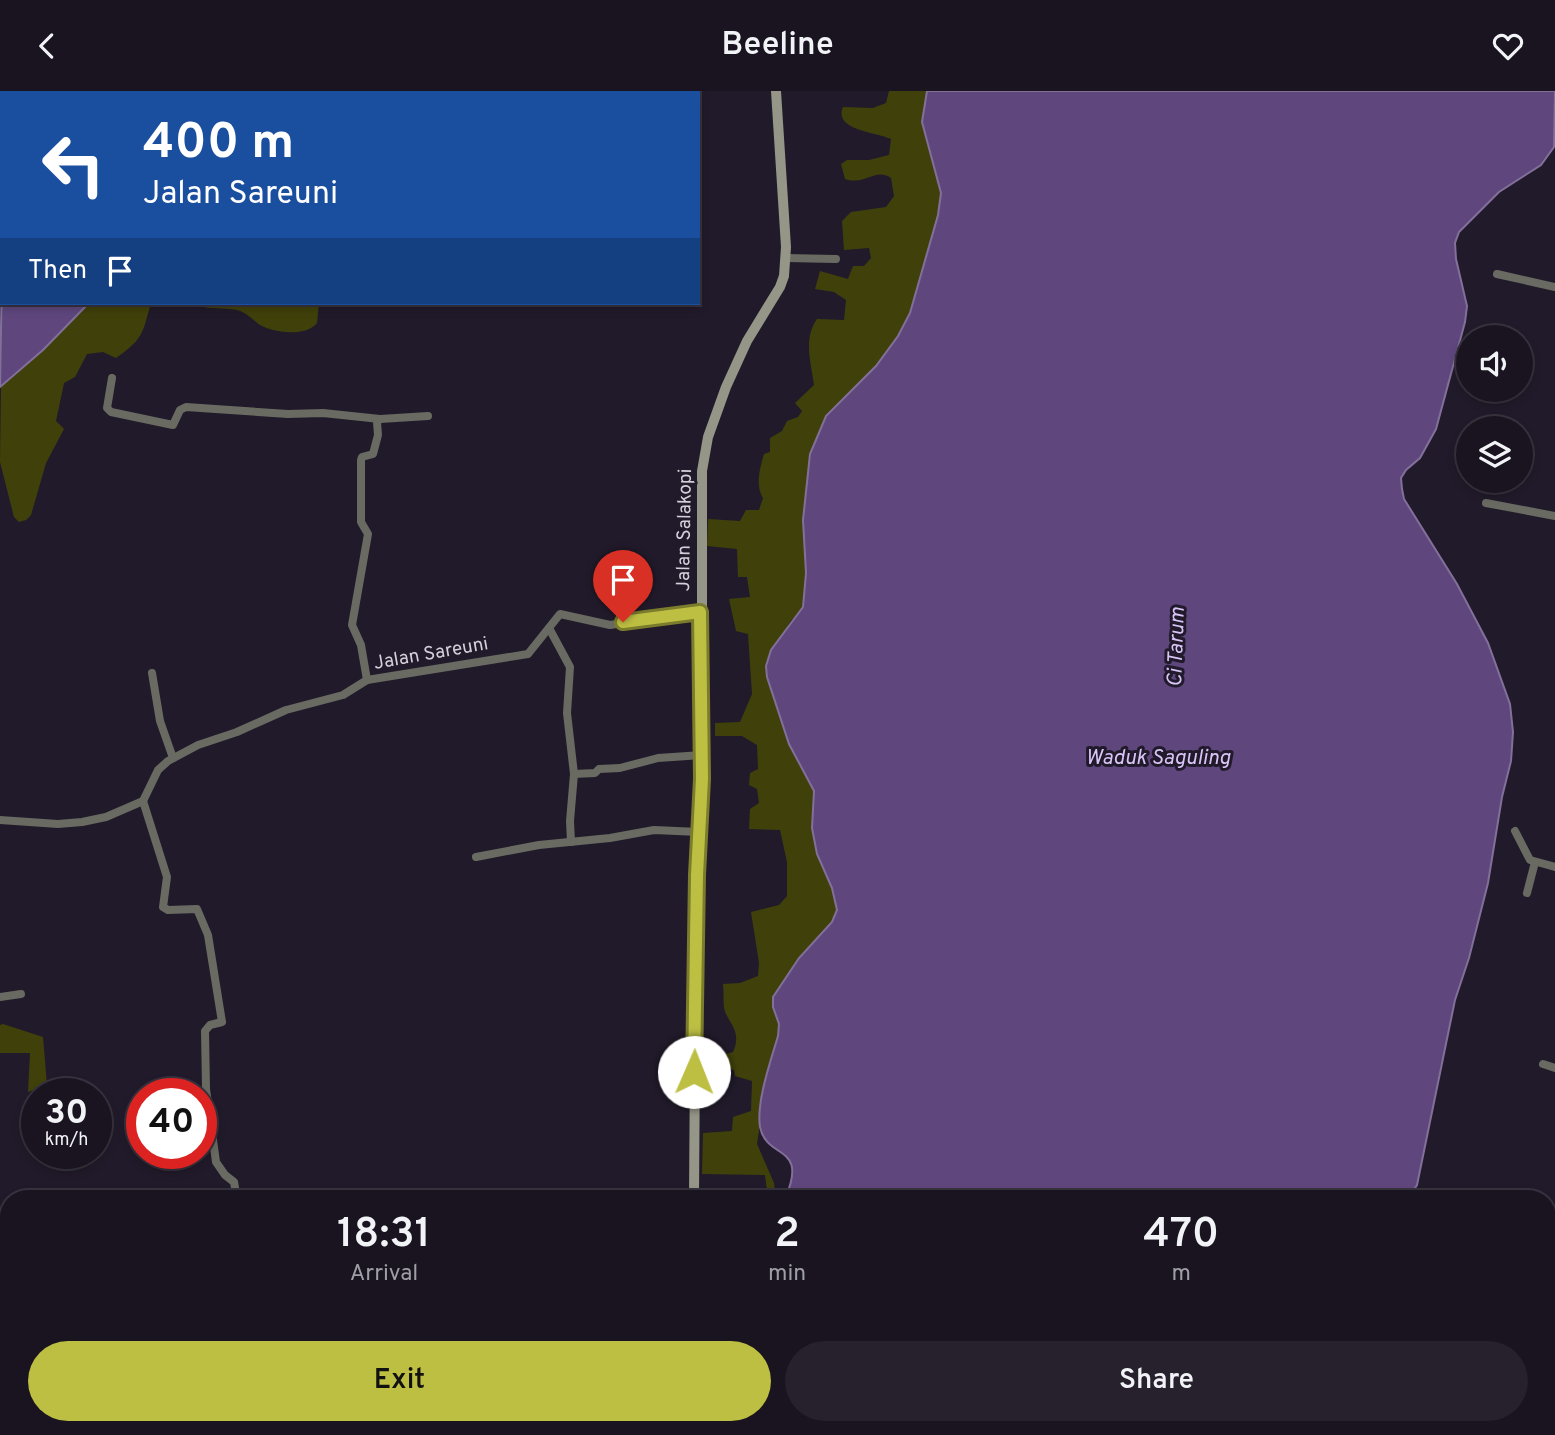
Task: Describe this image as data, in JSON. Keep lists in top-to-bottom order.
{
  "streets": {
    "street": ["Jalan Salakopi", "Jalan Sareuni"]
  },
  "crossings": [
    ["Jalan Salakopi", "Jalan Sareuni"]
  ],
  "water": ["Ci Tarum", "Waduk Saguling"],
  "page": {
    "header": "Beeline",
    "turn": ["400 m", "Jalan Sareuni"],
    "then": "Then",
    "speed": "30 km/h",
    "limit": "40",
    "eta": [
      "18:31",
      "Arrival",
      "2",
      "min",
      "470",
      "m"
    ],
    "buttons": ["Exit", "Share"]
  }
}
